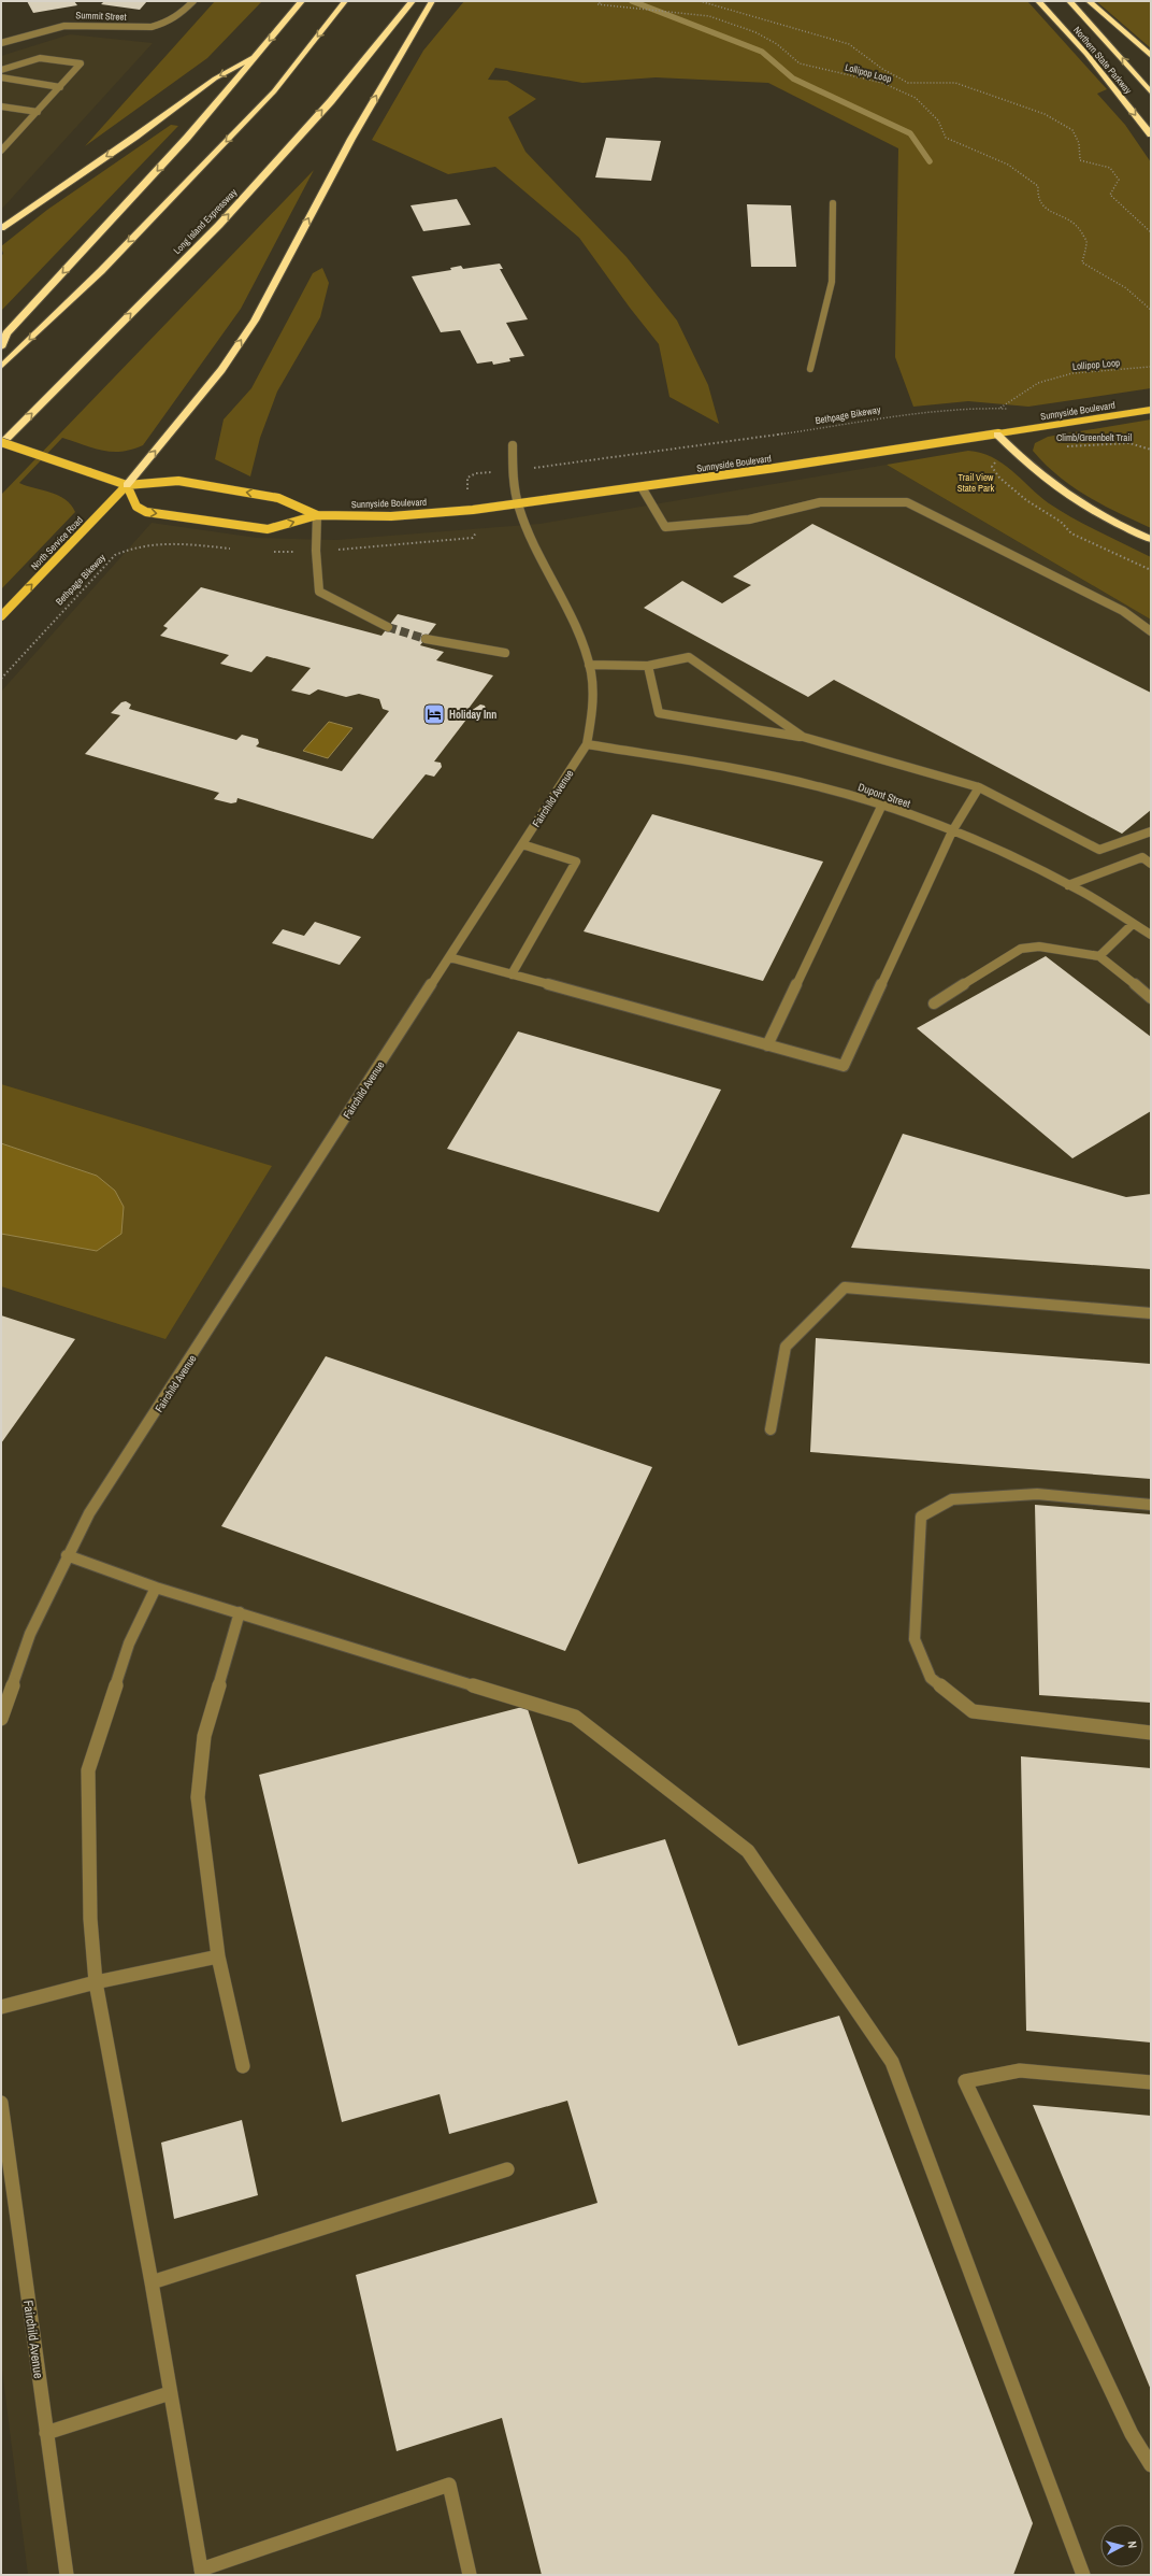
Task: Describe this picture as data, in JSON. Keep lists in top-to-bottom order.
{
  "streets": {
    "highway": ["Northern State Parkway", "Long Island Expressway"],
    "main road": ["Sunnyside Boulevard", "North Service Road"],
    "street": ["Summit Street", "Dupont Street", "Fairchild Avenue"],
    "path": ["Lollipop Loop", "Bethpage Bikeway", "Climb/Greenbelt Trail"]
  },
  "crossings": [
    ["Lollipop Loop", "Bethpage Bikeway"],
    ["Long Island Expressway", "Sunnyside Boulevard"],
    ["Sunnyside Boulevard", "North Service Road"],
    ["Sunnyside Boulevard", "Fairchild Avenue"],
    ["Dupont Street", "Fairchild Avenue"]
  ],
  "one_way": ["North Service Road"],
  "parks": ["Trail View State Park"],
  "places": {
    "hotel": ["Holiday Inn"]
  },
  "north": "right"
}
